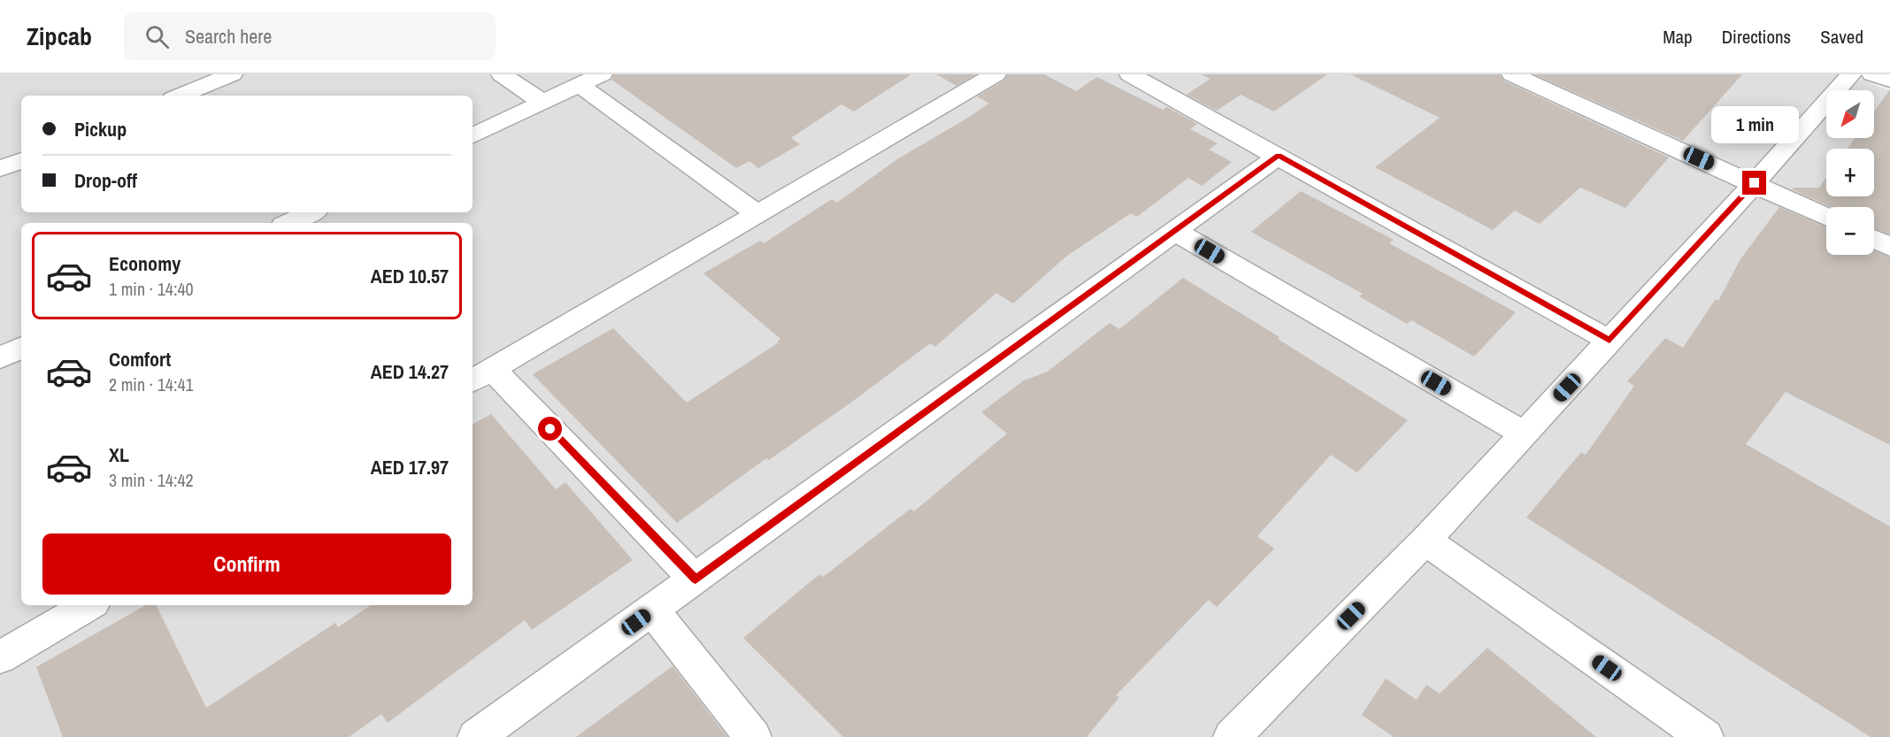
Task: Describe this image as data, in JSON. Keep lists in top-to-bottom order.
{
  "north": "bottom left",
  "page": {
    "header": "Zipcab",
    "search": "Search here",
    "nav": ["Map", "Directions", "Saved"],
    "map_buttons": ["+", "−"],
    "banner": ["Pickup", "Drop-off"],
    "bubble": "1 min",
    "list": [
      {
        "name": "Economy",
        "note": "1 min · 14:40",
        "value": "AED 10.57"
      },
      {
        "name": "Comfort",
        "note": "2 min · 14:41",
        "value": "AED 14.27"
      },
      {
        "name": "XL",
        "note": "3 min · 14:42",
        "value": "AED 17.97"
      }
    ],
    "buttons": "Confirm"
  }
}
